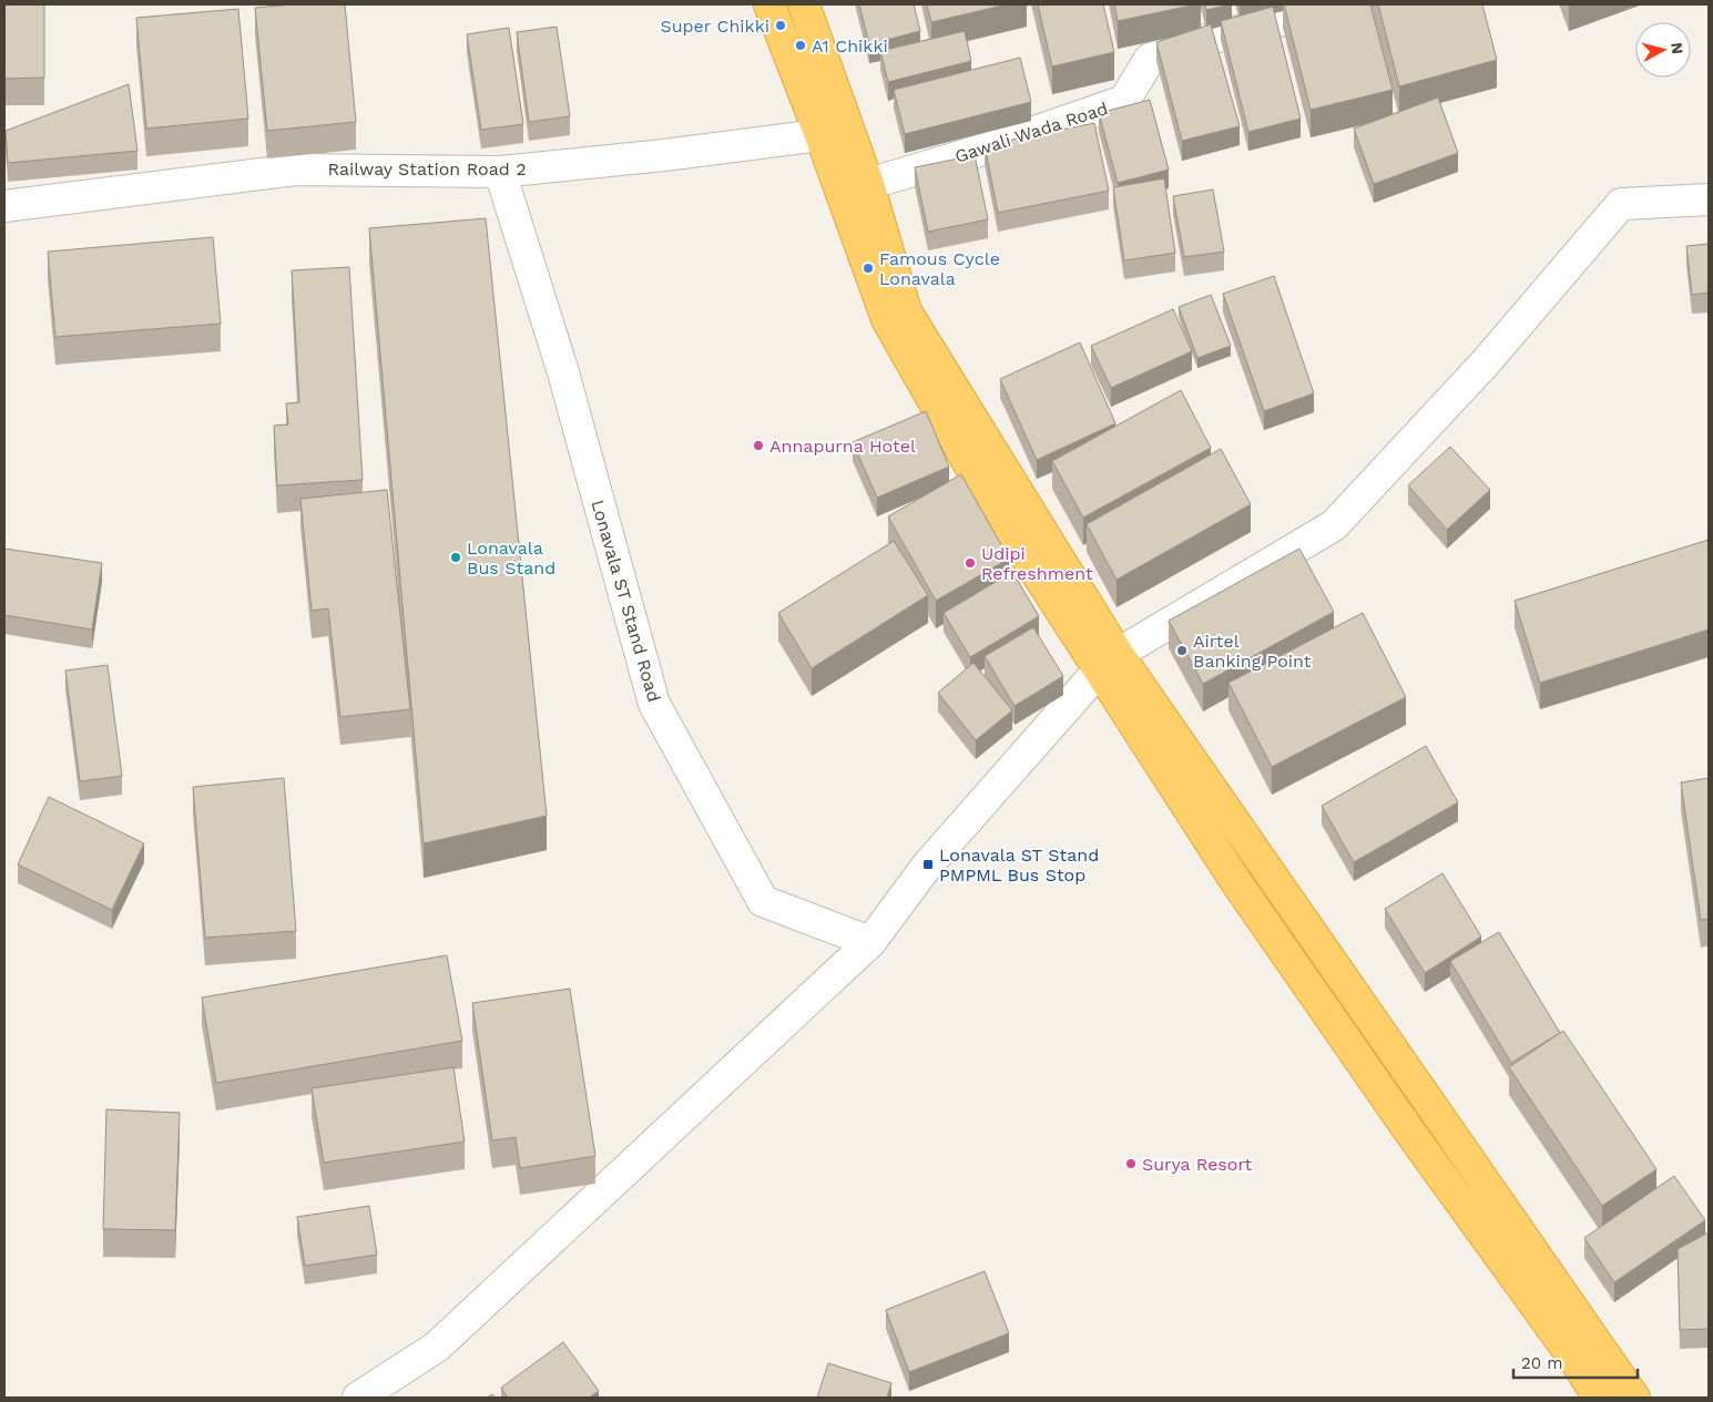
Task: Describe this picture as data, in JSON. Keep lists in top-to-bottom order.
{
  "streets": {
    "street": ["Gawali Wada Road", "Railway Station Road 2", "Lonavala ST Stand Road"]
  },
  "crossings": [
    ["Railway Station Road 2", "Lonavala ST Stand Road"]
  ],
  "places": {
    "other": [
      "Super Chikki",
      "A1 Chikki",
      "Famous Cycle Lonavala",
      "Annapurna Hotel",
      "Lonavala Bus Stand",
      "Udipi Refreshment",
      "Airtel Banking Point",
      "Surya Resort"
    ],
    "transit": ["Lonavala ST Stand PMPML Bus Stop"]
  },
  "scale_bar": "20 m",
  "north": "right"
}
